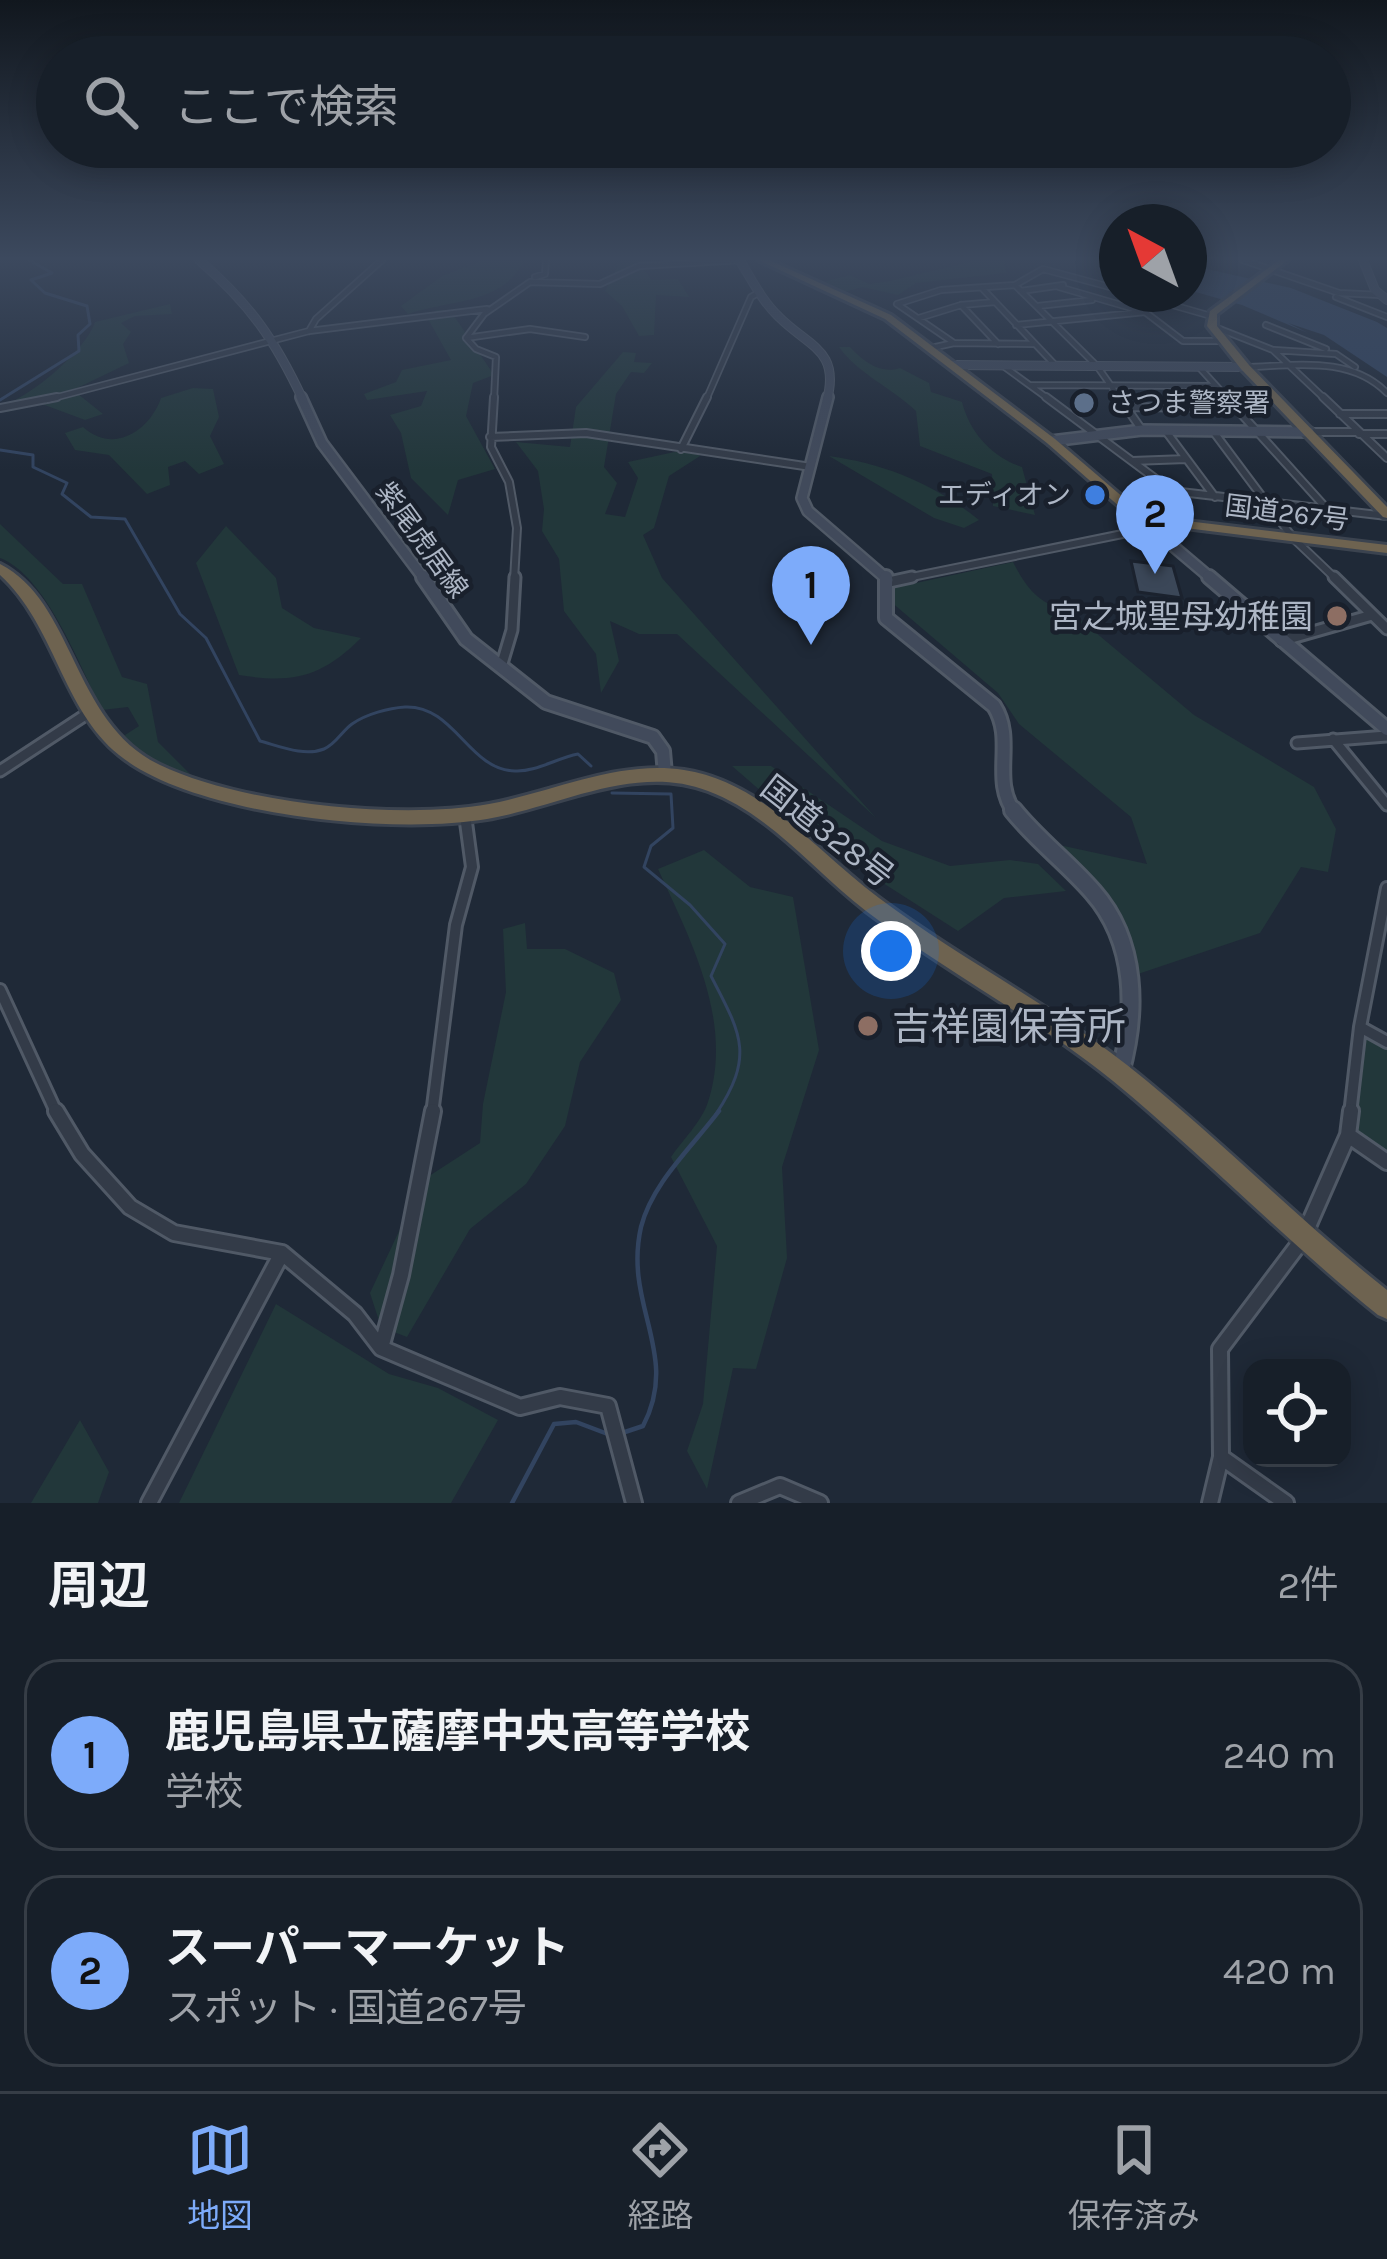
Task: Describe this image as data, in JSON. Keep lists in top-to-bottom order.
{
  "streets": {
    "highway": ["国道267号", "国道328号"],
    "street": ["紫尾虎居線"]
  },
  "crossings": [
    ["紫尾虎居線", "国道328号"]
  ],
  "places": [
    "さつま警察署",
    "エディオン",
    "宮之城聖母幼稚園",
    "吉祥園保育所"
  ],
  "north": "top left",
  "page": {
    "search": "ここで検索",
    "pins": ["2", "1"],
    "heading": ["周辺", "2件"],
    "list": [
      {
        "mark": "1",
        "name": "鹿児島県立薩摩中央高等学校",
        "note": "学校",
        "value": "240 m"
      },
      {
        "mark": "2",
        "name": "スーパーマーケット",
        "note": "スポット · 国道267号",
        "value": "420 m"
      }
    ],
    "nav": ["地図", "経路", "保存済み"]
  }
}
